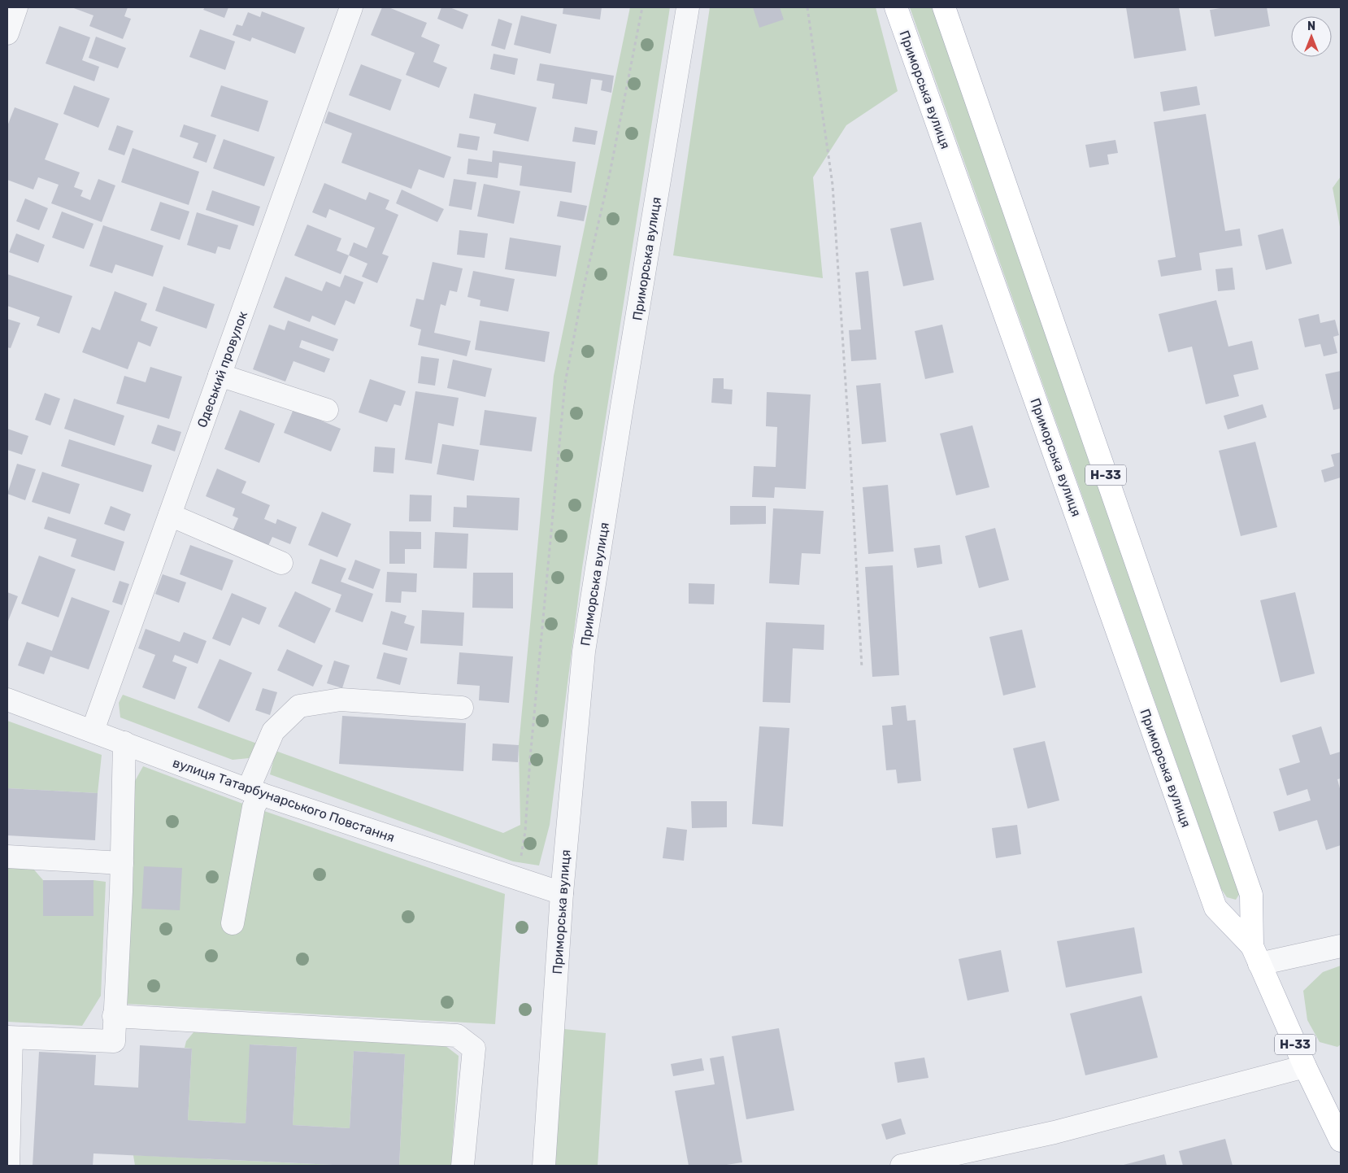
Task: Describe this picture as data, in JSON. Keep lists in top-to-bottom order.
{
  "streets": {
    "main road": ["Приморська вулиця", "Н-33"],
    "street": ["Одеський провулок", "вулиця Татарбунарського Повстання"]
  },
  "crossings": [
    ["Приморська вулиця", "Н-33"],
    ["Приморська вулиця", "вулиця Татарбунарського Повстання"],
    ["Одеський провулок", "вулиця Татарбунарського Повстання"]
  ],
  "north": "top"
}
